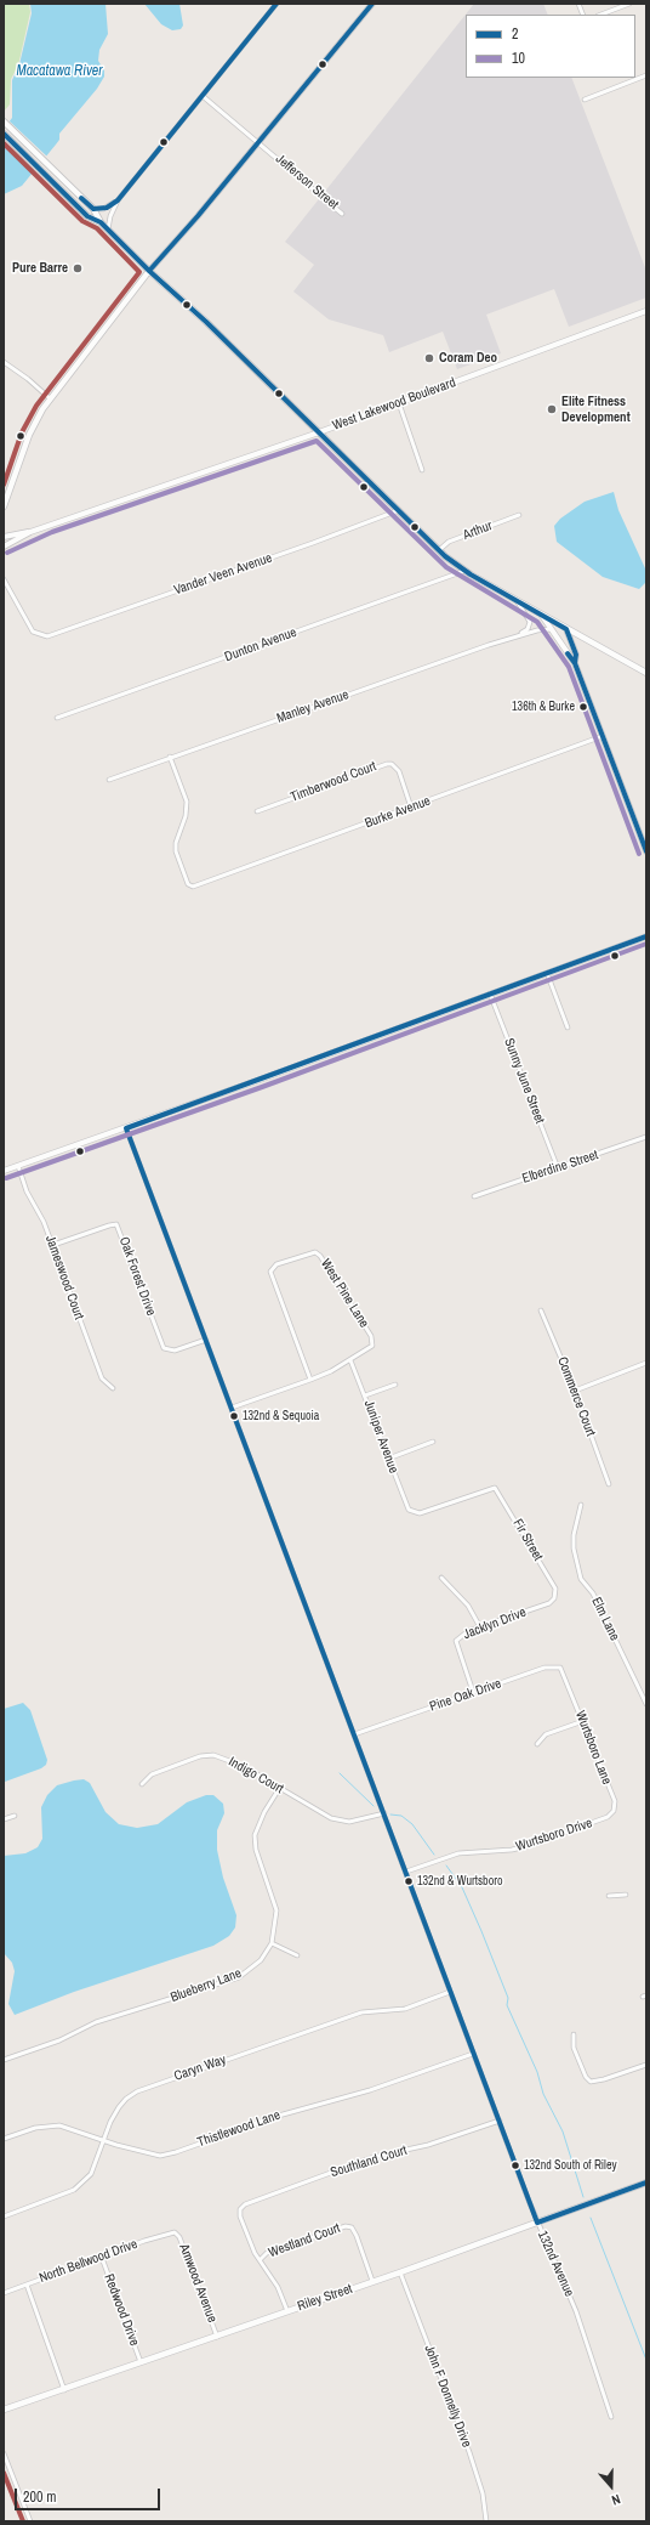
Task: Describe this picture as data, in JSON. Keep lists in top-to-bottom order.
{
  "streets": {
    "main road": ["Riley Street"],
    "street": [
      "Jefferson Street",
      "West Lakewood Boulevard",
      "Arthur",
      "Vander Veen Avenue",
      "Dunton Avenue",
      "Manley Avenue",
      "Timberwood Court",
      "Burke Avenue",
      "Sunny June Street",
      "Elberdine Street",
      "Oak Forest Drive",
      "Jameswood Court",
      "West Pine Lane",
      "Commerce Court",
      "Juniper Avenue",
      "Fir Street",
      "Elm Lane",
      "Jacklyn Drive",
      "Pine Oak Drive",
      "Wurtsboro Lane",
      "Indigo Court",
      "Wurtsboro Drive",
      "Blueberry Lane",
      "Caryn Way",
      "Thistlewood Lane",
      "Southland Court",
      "Westland Court",
      "North Bellwood Drive",
      "132nd Avenue",
      "Amwood Avenue",
      "Redwood Drive",
      "John F Donnelly Drive"
    ]
  },
  "crossings": [
    ["Manley Avenue", "Burke Avenue"],
    ["Timberwood Court", "Burke Avenue"],
    ["Sunny June Street", "Elberdine Street"],
    ["Oak Forest Drive", "Jameswood Court"],
    ["Oak Forest Drive", "132nd Avenue"],
    ["West Pine Lane", "Juniper Avenue"],
    ["Juniper Avenue", "Fir Street"],
    ["Fir Street", "Jacklyn Drive"],
    ["Jacklyn Drive", "Pine Oak Drive"],
    ["Pine Oak Drive", "Wurtsboro Lane"],
    ["Pine Oak Drive", "132nd Avenue"],
    ["Wurtsboro Lane", "Wurtsboro Drive"],
    ["Indigo Court", "Blueberry Lane"],
    ["Indigo Court", "132nd Avenue"],
    ["Wurtsboro Drive", "132nd Avenue"],
    ["Caryn Way", "Thistlewood Lane"],
    ["Caryn Way", "132nd Avenue"],
    ["Thistlewood Lane", "132nd Avenue"],
    ["Southland Court", "Westland Court"],
    ["Southland Court", "132nd Avenue"],
    ["Westland Court", "Riley Street"],
    ["North Bellwood Drive", "Amwood Avenue"],
    ["North Bellwood Drive", "Redwood Drive"],
    ["132nd Avenue", "Riley Street"],
    ["Amwood Avenue", "Riley Street"],
    ["Riley Street", "Redwood Drive"],
    ["Riley Street", "John F Donnelly Drive"]
  ],
  "water": ["Macatawa River"],
  "places": [
    "Pure Barre",
    "Coram Deo",
    "Elite Fitness Development",
    "136th & Burke",
    "132nd & Sequoia",
    "132nd & Wurtsboro",
    "132nd South of Riley"
  ],
  "lines": ["transit line 2", "transit line 10"],
  "legend": ["2", "10"],
  "scale_bar": "200 m",
  "north": "bottom"
}
